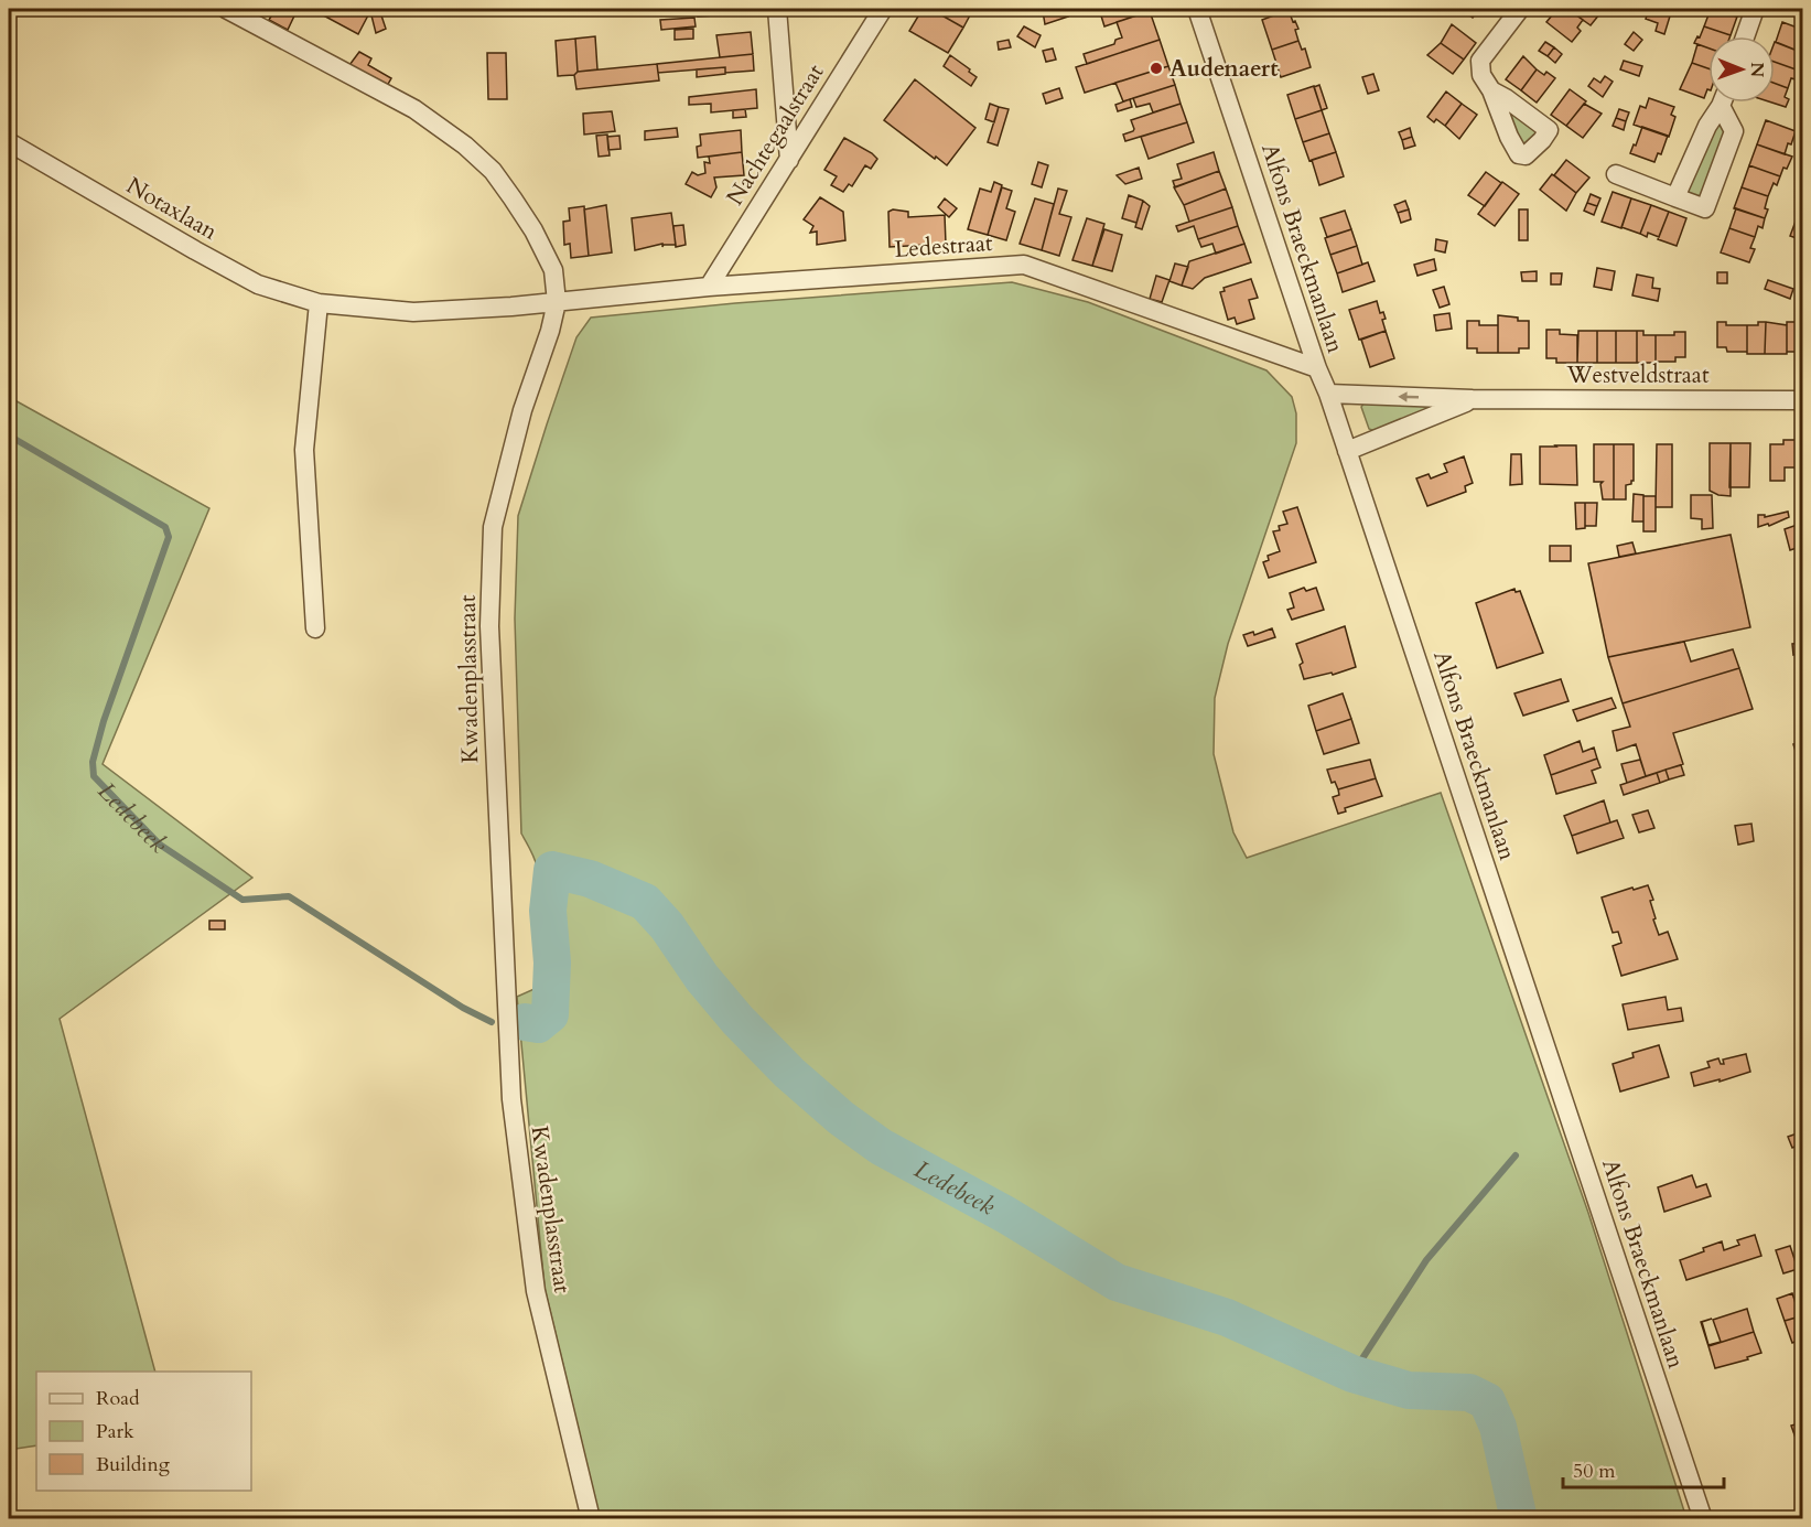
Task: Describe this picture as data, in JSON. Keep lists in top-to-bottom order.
{
  "streets": {
    "street": [
      "Nachtegaalstraat",
      "Notaxlaan",
      "Ledestraat",
      "Alfons Braeckmanlaan",
      "Westveldstraat",
      "Kwadenplasstraat"
    ]
  },
  "crossings": [
    ["Nachtegaalstraat", "Ledestraat"],
    ["Notaxlaan", "Ledestraat"],
    ["Notaxlaan", "Kwadenplasstraat"],
    ["Ledestraat", "Alfons Braeckmanlaan"],
    ["Ledestraat", "Kwadenplasstraat"],
    ["Alfons Braeckmanlaan", "Westveldstraat"]
  ],
  "water": ["Ledebeek"],
  "places": ["Audenaert"],
  "legend": ["Road", "Park", "Building"],
  "scale_bar": "50 m",
  "north": "right"
}
